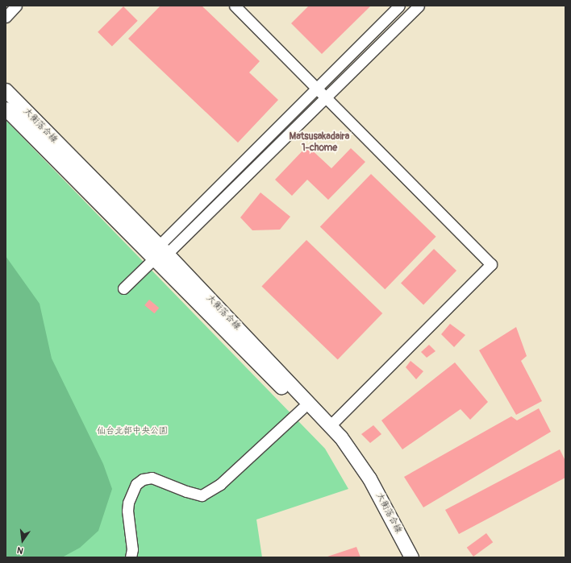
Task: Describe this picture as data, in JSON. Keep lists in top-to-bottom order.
{
  "streets": {
    "main road": ["大衡落合線"]
  },
  "districts": ["Matsusakadaira 1-chome"],
  "parks": ["仙台北部中央公園"],
  "north": "bottom"
}
